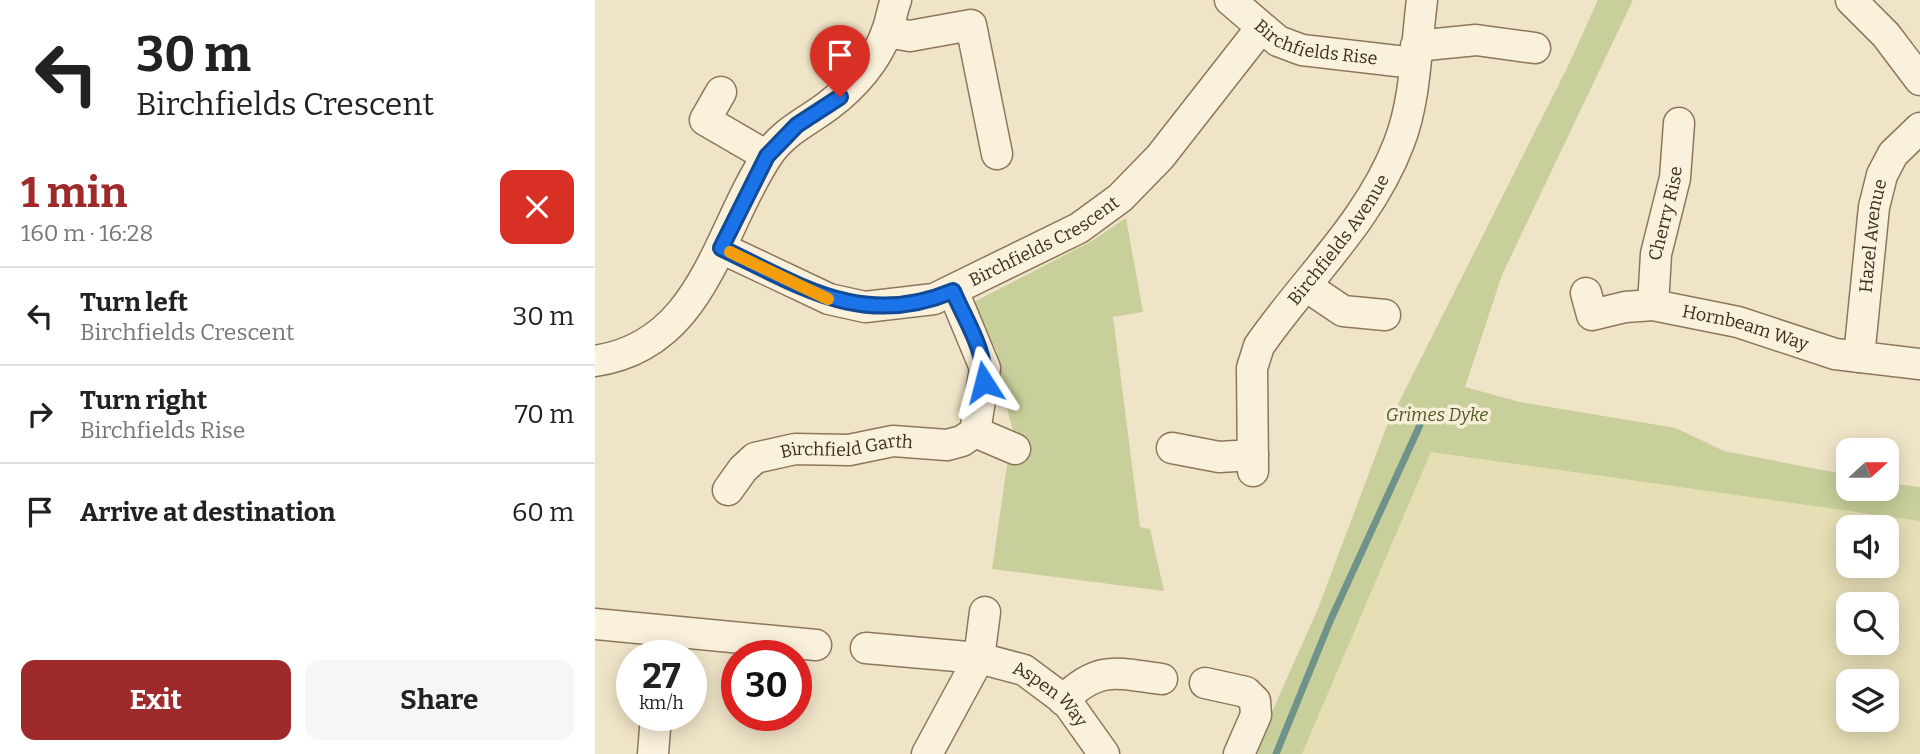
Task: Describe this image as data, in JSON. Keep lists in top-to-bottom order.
{
  "streets": {
    "street": [
      "Birchfields Rise",
      "Cherry Rise",
      "Hazel Avenue",
      "Birchfields Avenue",
      "Birchfields Crescent",
      "Hornbeam Way",
      "Birchfield Garth",
      "Aspen Way"
    ]
  },
  "crossings": [
    ["Birchfields Rise", "Birchfields Avenue"],
    ["Birchfields Rise", "Birchfields Crescent"],
    ["Cherry Rise", "Hornbeam Way"],
    ["Hazel Avenue", "Hornbeam Way"]
  ],
  "parks": ["Grimes Dyke"],
  "north": "right",
  "page": {
    "turn": ["30 m", "Birchfields Crescent"],
    "heading": ["1 min", "160 m · 16:28"],
    "list": [
      {
        "name": "Turn left",
        "note": "Birchfields Crescent",
        "value": "30 m"
      },
      {
        "name": "Turn right",
        "note": "Birchfields Rise",
        "value": "70 m"
      },
      {
        "name": "Arrive at destination",
        "value": "60 m"
      }
    ],
    "speed": "27 km/h",
    "limit": "30",
    "buttons": ["Exit", "Share"]
  }
}
